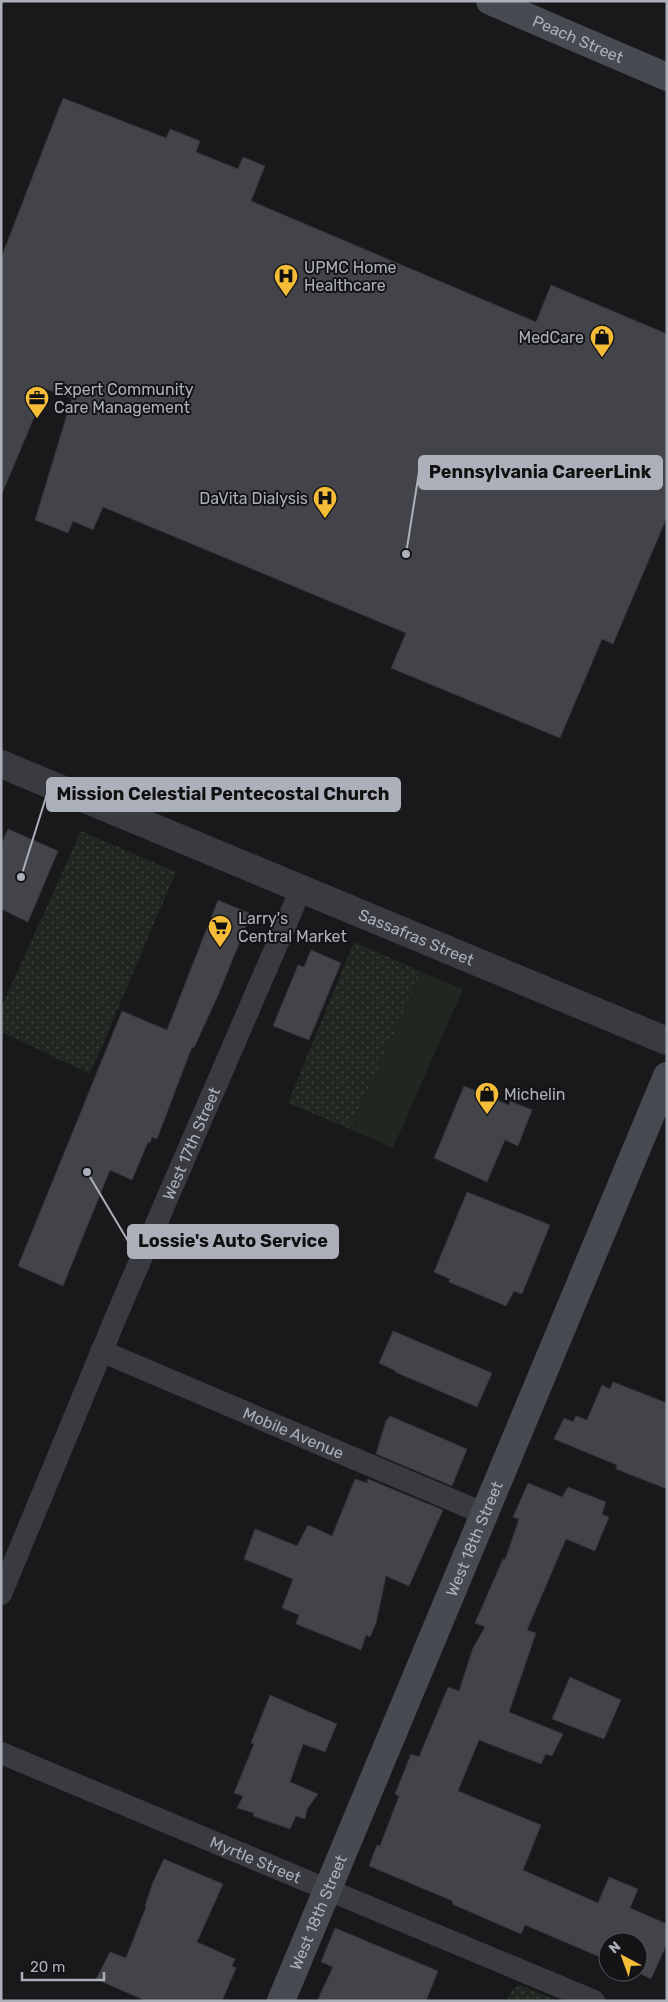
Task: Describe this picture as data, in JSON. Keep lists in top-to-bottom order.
{
  "streets": {
    "main road": ["Peach Street", "West 18th Street"],
    "street": [
      "Sassafras Street",
      "West 17th Street",
      "Mobile Avenue",
      "Myrtle Street"
    ]
  },
  "crossings": [
    ["Sassafras Street", "West 17th Street"],
    ["West 17th Street", "Mobile Avenue"],
    ["Mobile Avenue", "West 18th Street"],
    ["West 18th Street", "Myrtle Street"]
  ],
  "places": {
    "hospital": ["UPMC Home Healthcare", "DaVita Dialysis"],
    "shop": ["MedCare", "Michelin"],
    "office": ["Expert Community Care Management"],
    "other": ["Pennsylvania CareerLink", "Mission Celestial Pentecostal Church", "Lossie's Auto Service"],
    "supermarket": ["Larry's Central Market"]
  },
  "scale_bar": "20 m",
  "north": "top left"
}
